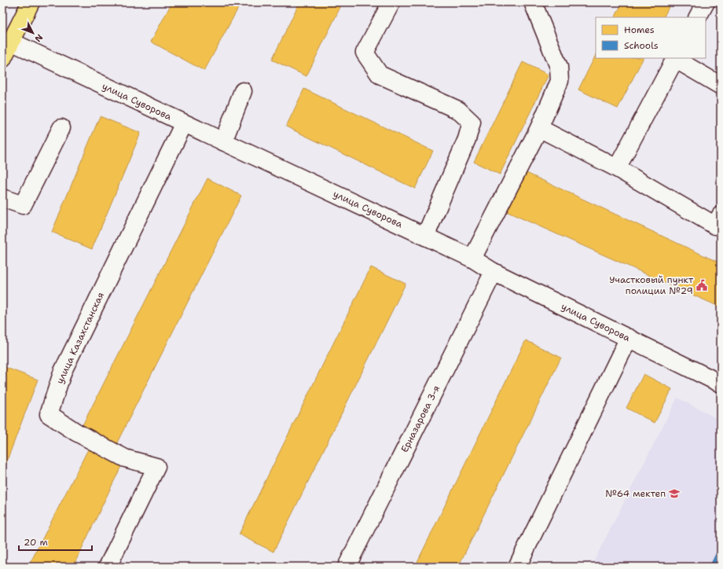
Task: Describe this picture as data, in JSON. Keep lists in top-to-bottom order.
{
  "streets": {
    "street": ["улица Суворова", "улица Казахстанская", "Ерназарова 3-я"]
  },
  "crossings": [
    ["улица Суворова", "улица Казахстанская"],
    ["улица Суворова", "Ерназарова 3-я"]
  ],
  "places": {
    "public building": ["Участковый пункт полиции №29"],
    "school or university": ["№64 мектеп"]
  },
  "legend": ["Homes", "Schools"],
  "scale_bar": "20 m",
  "north": "bottom right"
}
